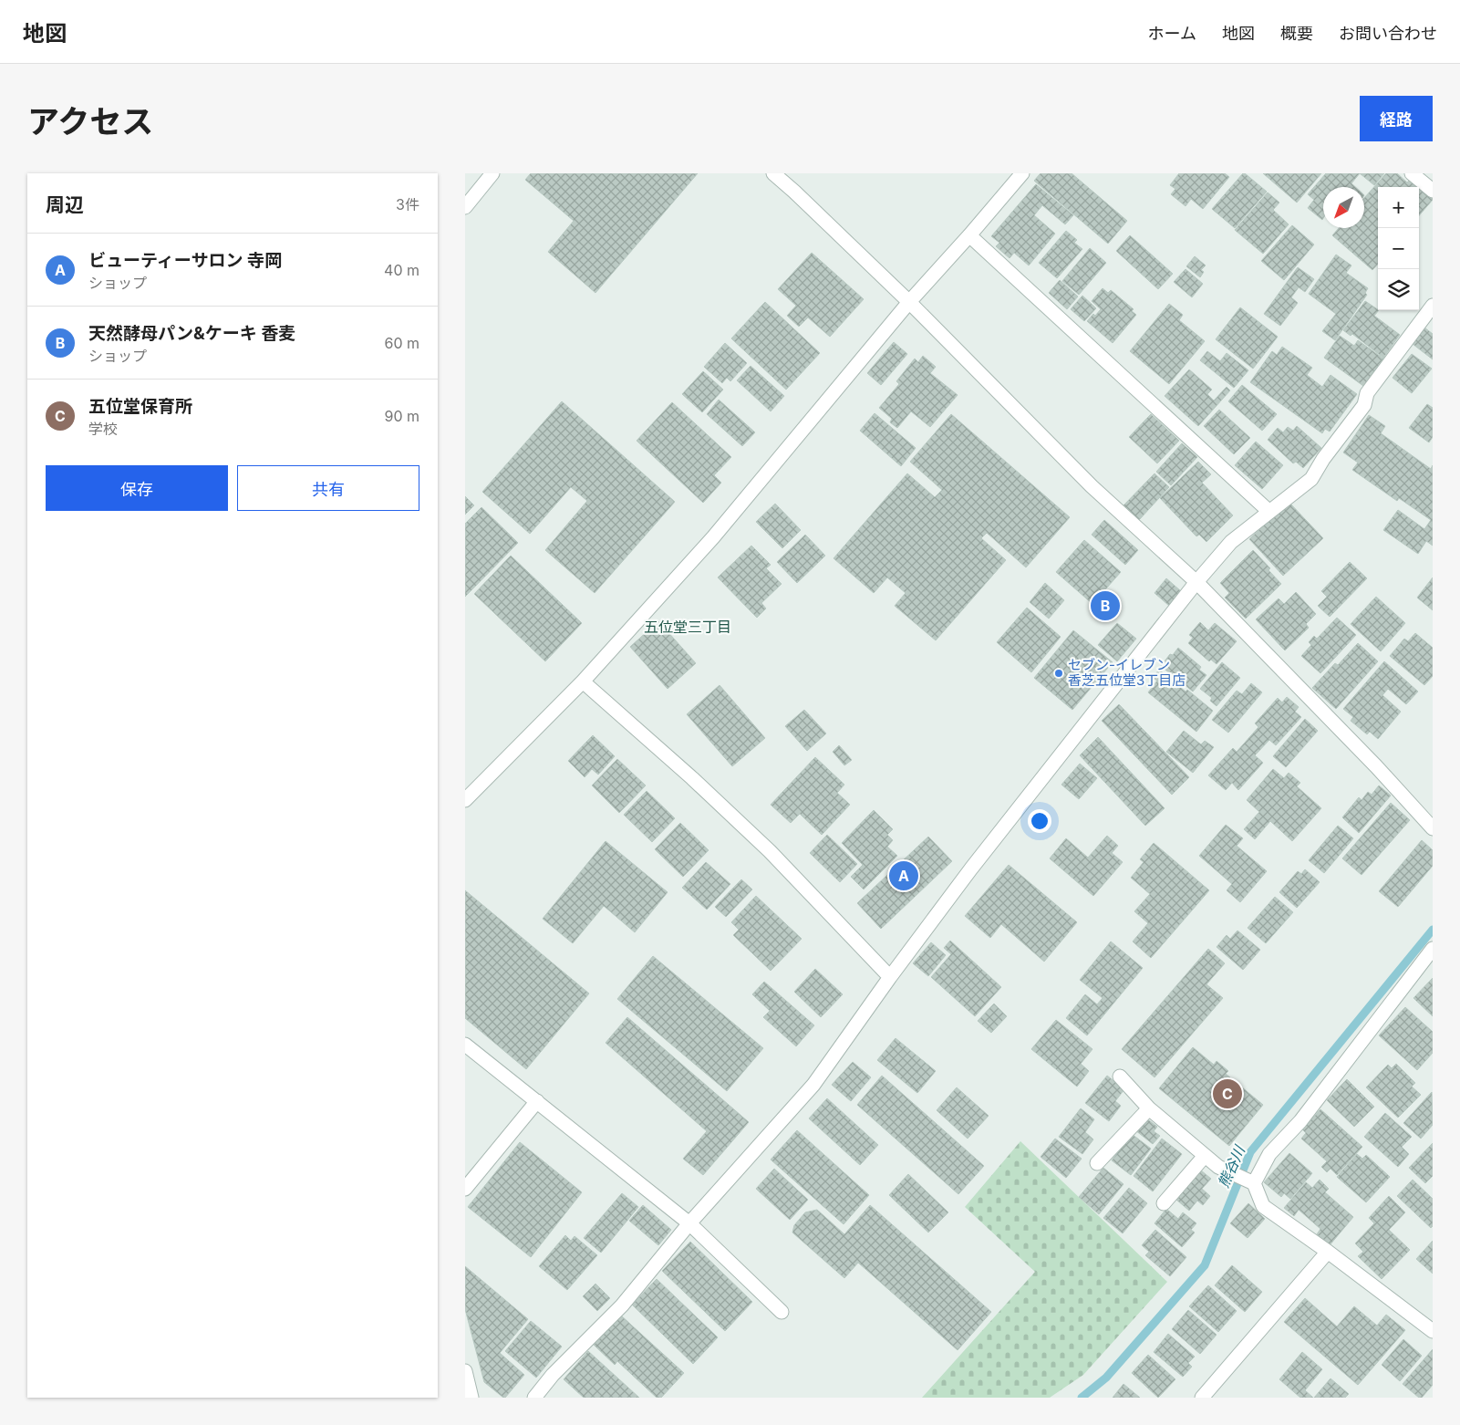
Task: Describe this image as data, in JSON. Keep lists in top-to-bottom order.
{
  "districts": ["五位堂三丁目"],
  "water": ["熊谷川"],
  "places": ["セブン-イレブン 香芝五位堂3丁目店"],
  "north": "bottom left",
  "page": {
    "header": "地図",
    "nav": [
      "ホーム",
      "地図",
      "概要",
      "お問い合わせ"
    ],
    "title": "アクセス",
    "buttons": [
      "経路",
      ["保存", "共有"]
    ],
    "heading": ["周辺", "3件"],
    "map_buttons": ["+", "−"],
    "list": [
      {
        "mark": "A",
        "name": "ビューティーサロン 寺岡",
        "note": "ショップ",
        "value": "40 m"
      },
      {
        "mark": "B",
        "name": "天然酵母パン&ケーキ 香麦",
        "note": "ショップ",
        "value": "60 m"
      },
      {
        "mark": "C",
        "name": "五位堂保育所",
        "note": "学校",
        "value": "90 m"
      }
    ],
    "pins": ["B", "A", "C"]
  }
}
